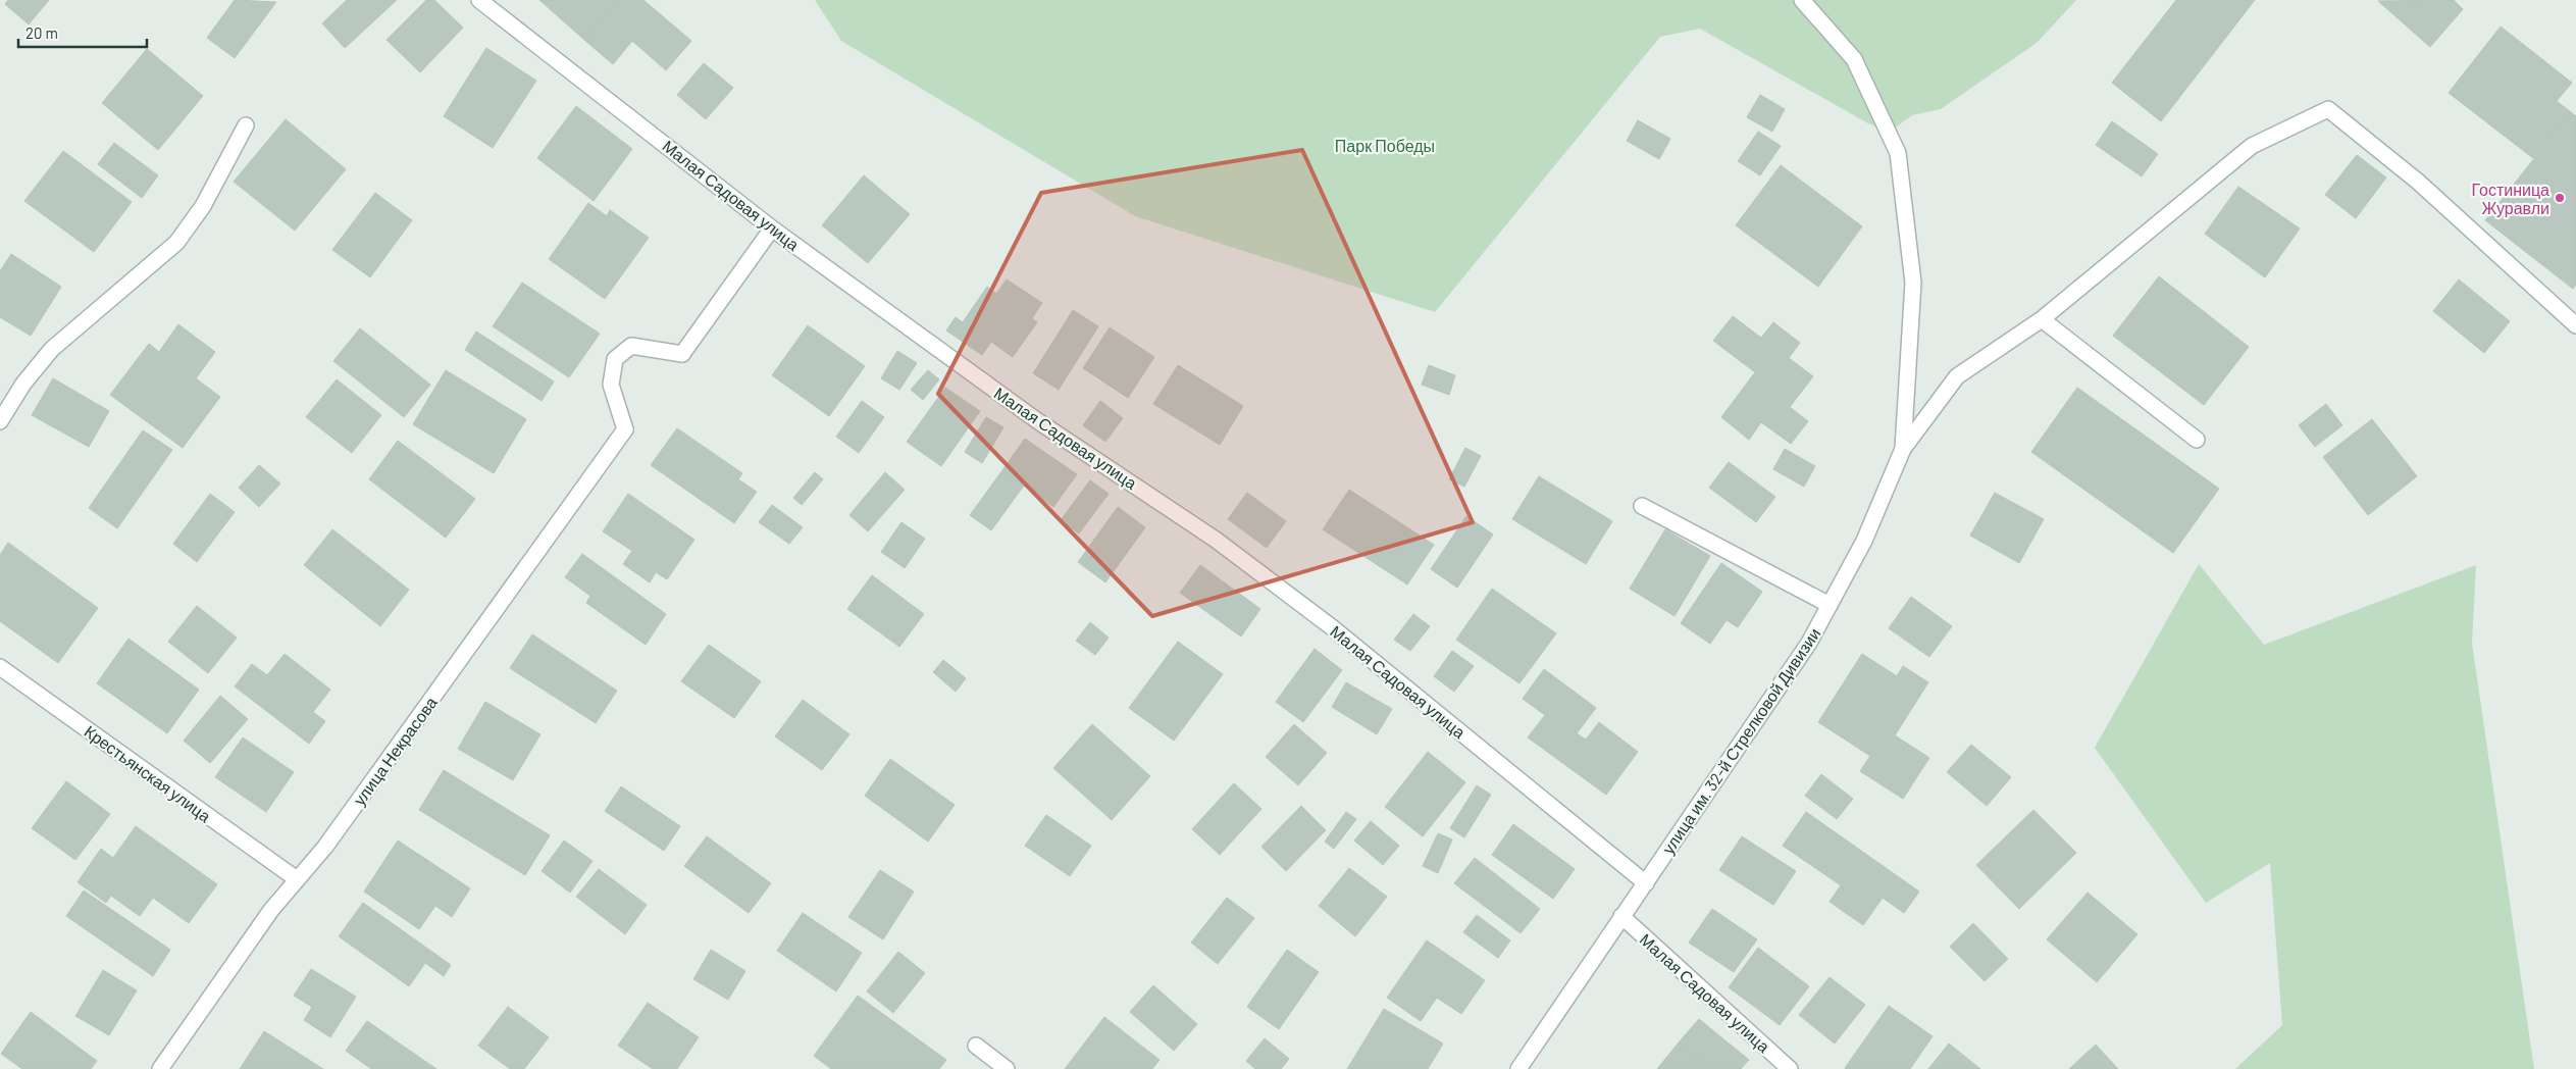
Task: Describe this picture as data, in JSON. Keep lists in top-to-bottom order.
{
  "streets": {
    "street": [
      "Малая Садовая улица",
      "улица им. 32-й Стрелковой Дивизии",
      "улица Некрасова",
      "Крестьянская улица"
    ]
  },
  "crossings": [
    ["Малая Садовая улица", "улица им. 32-й Стрелковой Дивизии"],
    ["Малая Садовая улица", "улица Некрасова"],
    ["улица Некрасова", "Крестьянская улица"]
  ],
  "parks": ["Парк Победы"],
  "places": ["Гостиница Журавли"],
  "scale_bar": "20 m"
}
